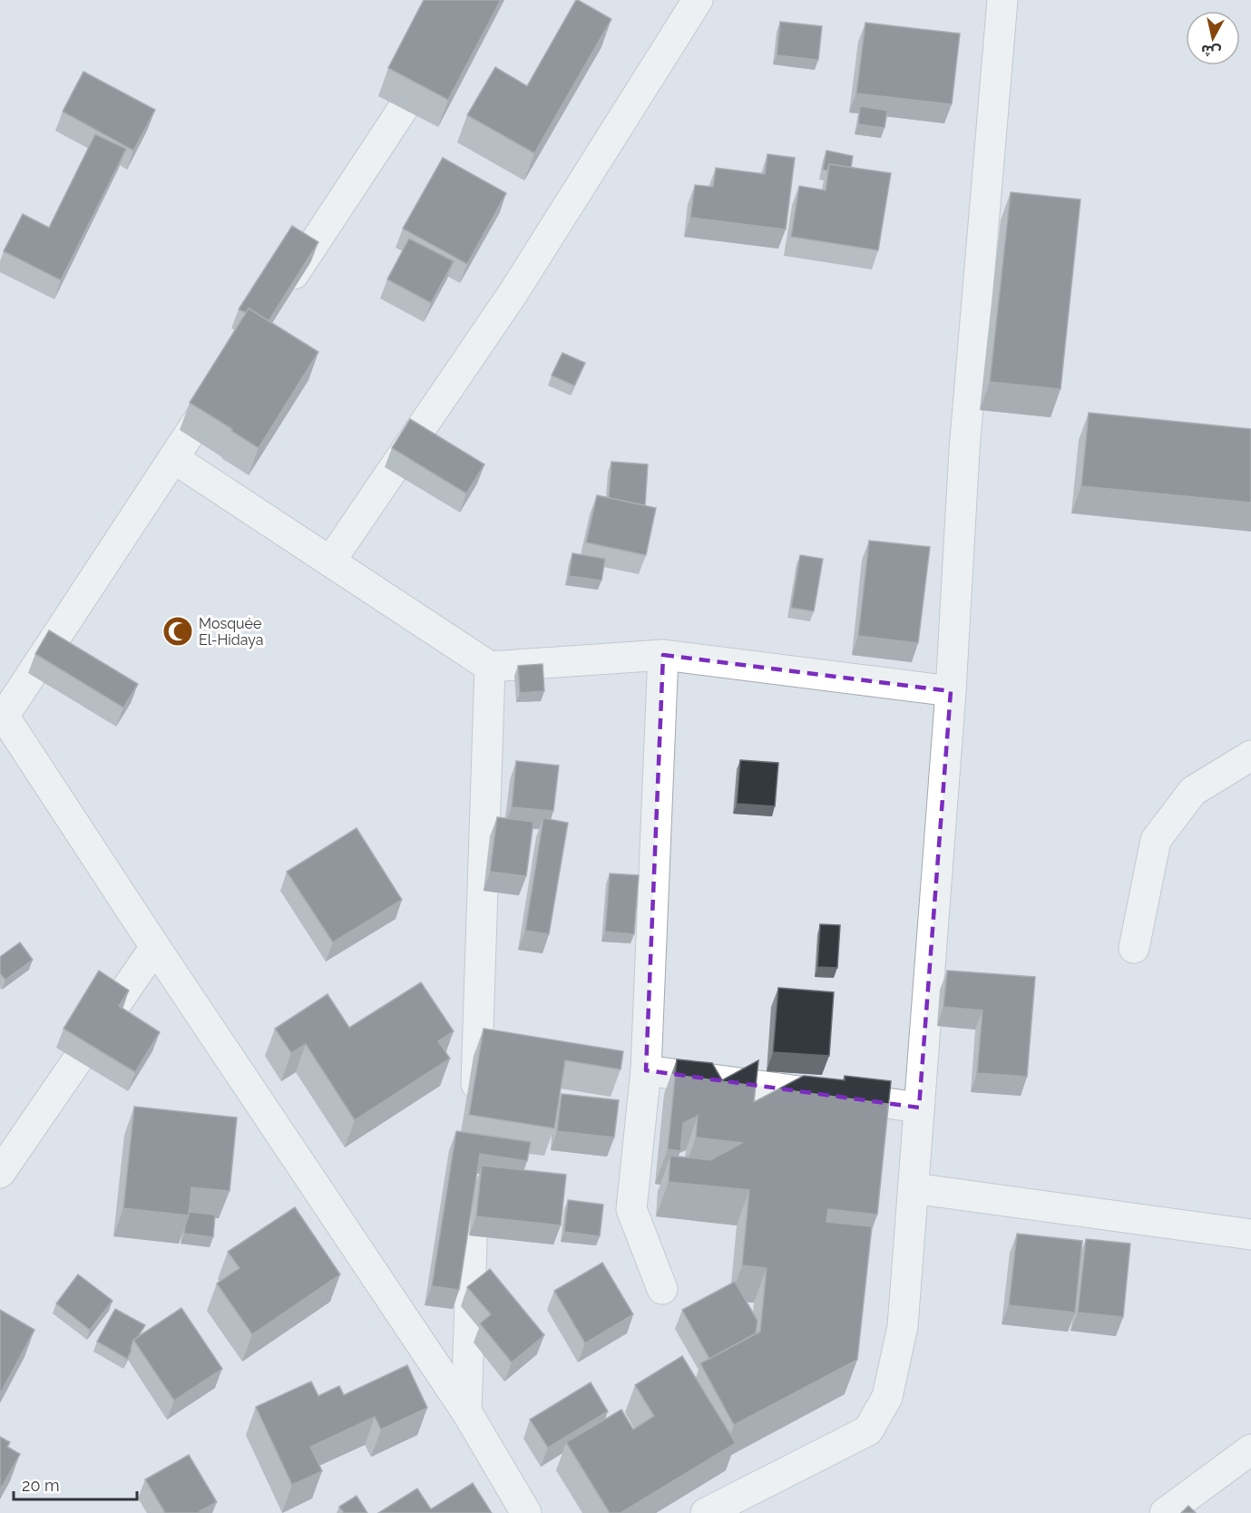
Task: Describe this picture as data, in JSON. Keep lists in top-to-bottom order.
{
  "places": {
    "mosque": ["Mosquée El-Hidaya"]
  },
  "scale_bar": "20 m",
  "north": "bottom"
}
